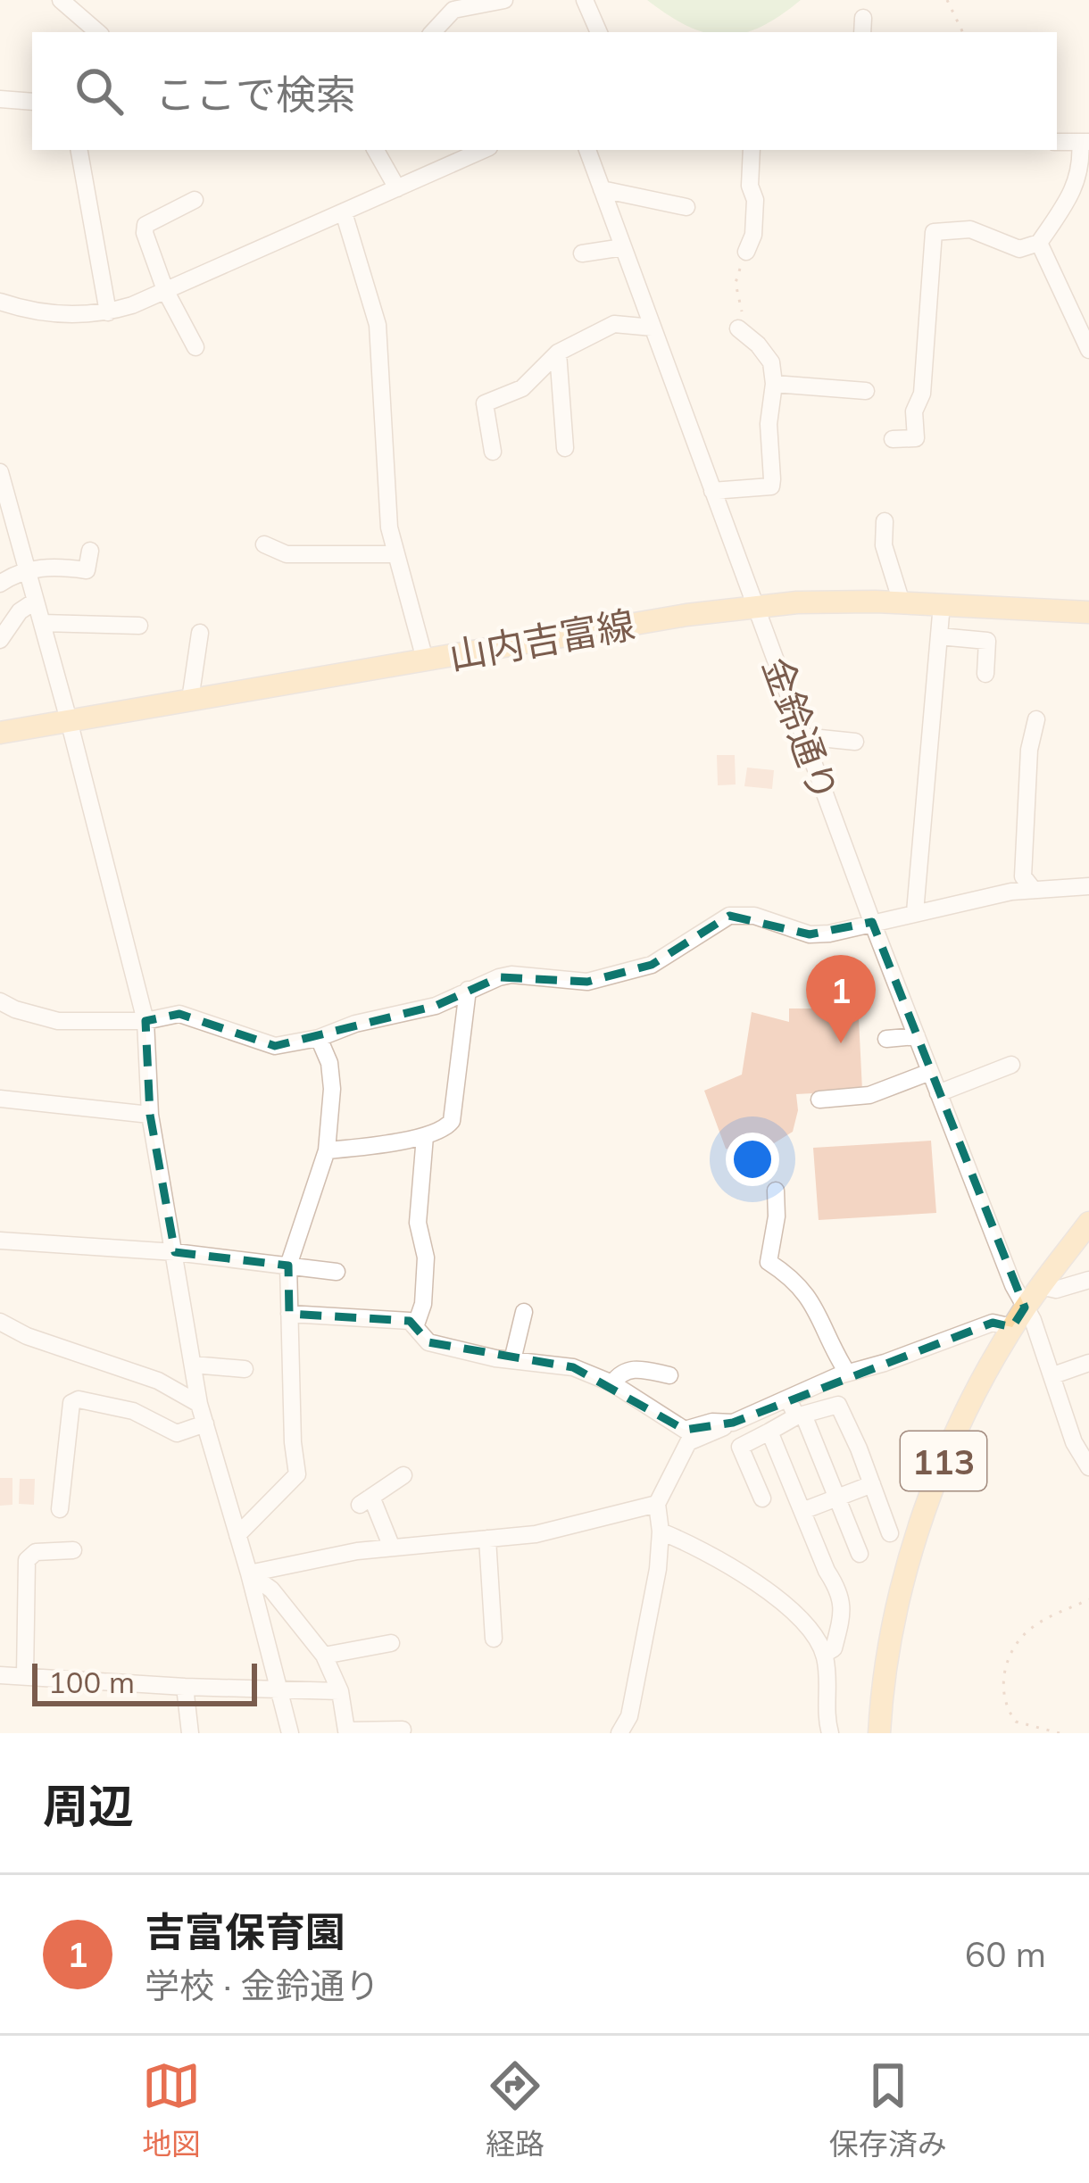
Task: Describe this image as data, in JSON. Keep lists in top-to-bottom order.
{
  "streets": {
    "main road": ["山内吉富線", "113"],
    "street": ["金鈴通り"]
  },
  "crossings": [
    ["山内吉富線", "金鈴通り"],
    ["金鈴通り", "113"]
  ],
  "scale_bar": "100 m",
  "page": {
    "search": "ここで検索",
    "pins": "1",
    "scale": "100 m",
    "heading": "周辺",
    "list": [
      {
        "mark": "1",
        "name": "吉富保育園",
        "note": "学校 · 金鈴通り",
        "value": "60 m"
      }
    ],
    "nav": ["地図", "経路", "保存済み"]
  }
}
